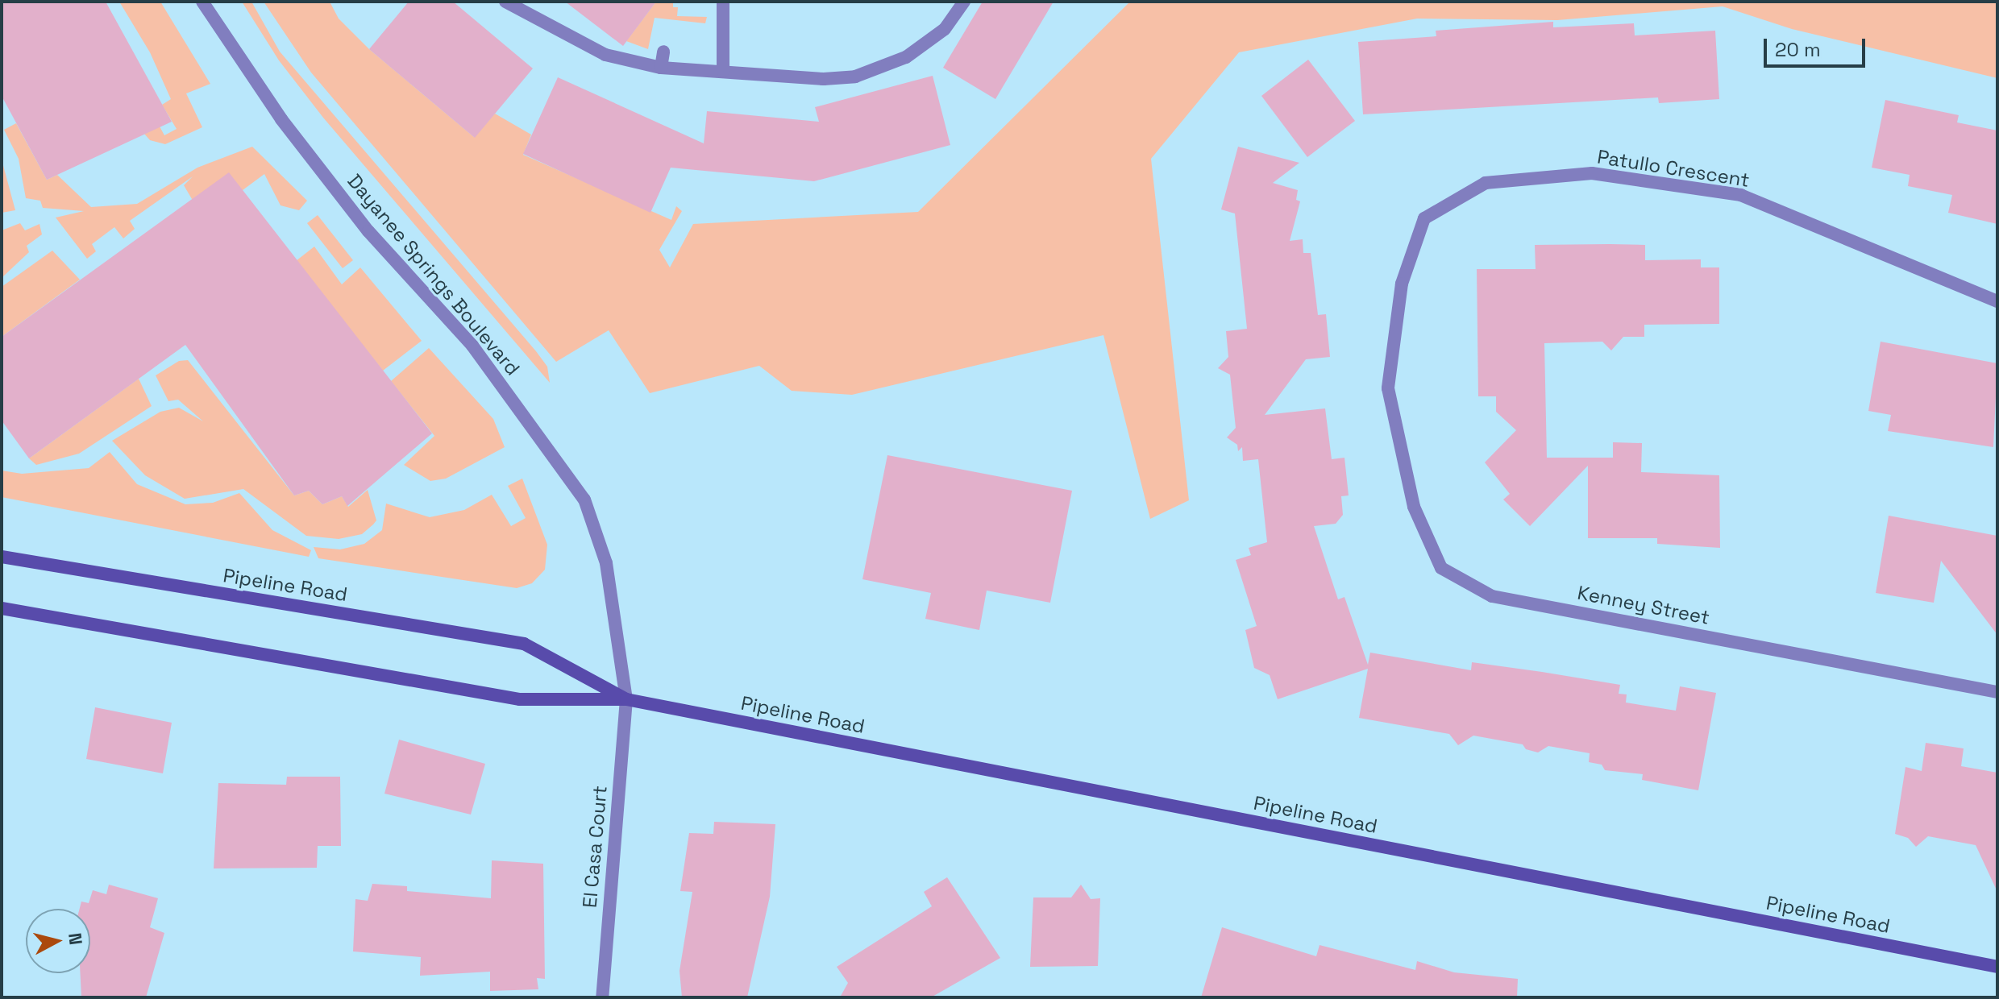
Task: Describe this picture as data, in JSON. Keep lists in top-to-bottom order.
{
  "streets": {
    "main road": ["Pipeline Road"],
    "street": [
      "Patullo Crescent",
      "Dayanee Springs Boulevard",
      "Kenney Street",
      "El Casa Court"
    ]
  },
  "crossings": [
    ["Patullo Crescent", "Kenney Street"],
    ["Dayanee Springs Boulevard", "Pipeline Road"],
    ["Dayanee Springs Boulevard", "El Casa Court"],
    ["Pipeline Road", "El Casa Court"]
  ],
  "scale_bar": "20 m",
  "north": "right"
}
